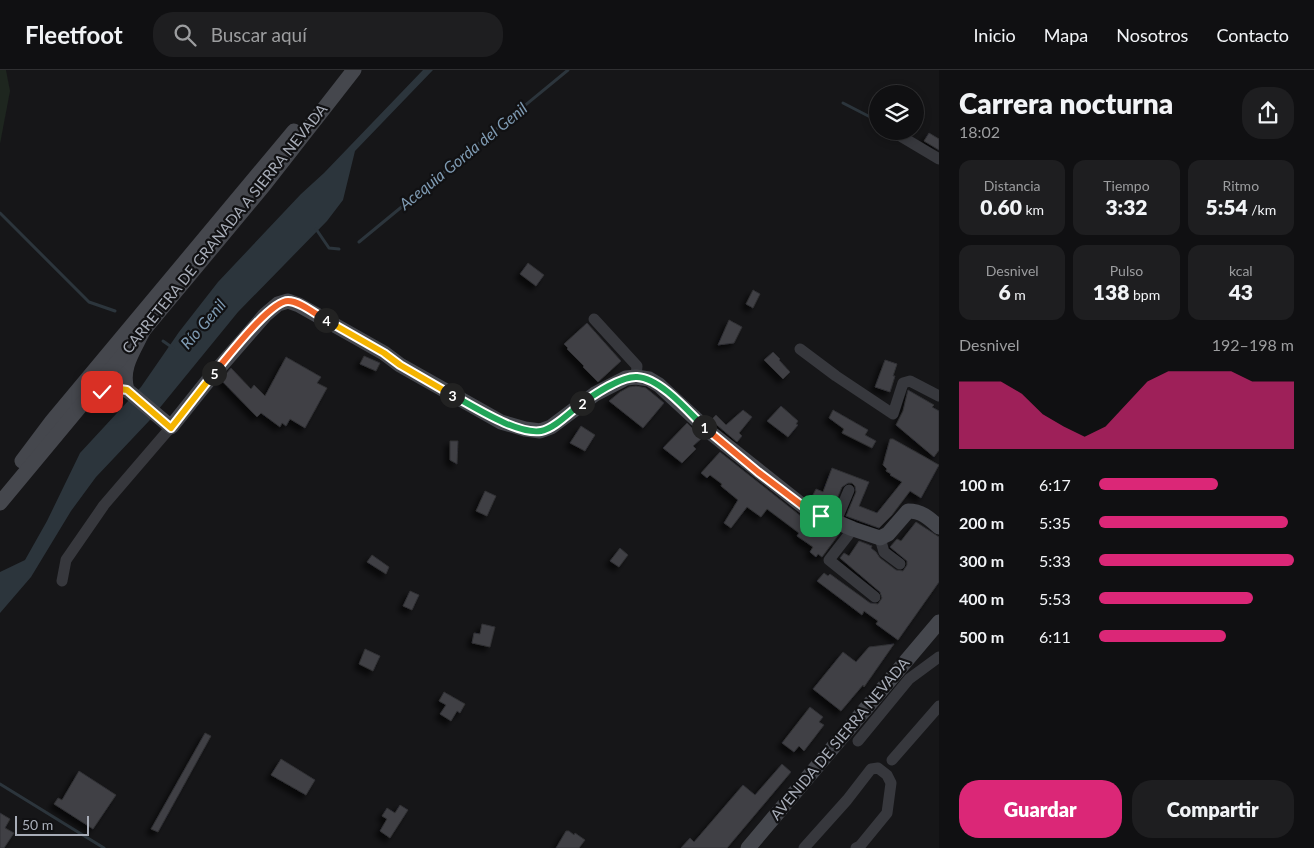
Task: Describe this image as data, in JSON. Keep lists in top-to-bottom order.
{
  "streets": {
    "main road": ["CARRETERA DE GRANADA A SIERRA NEVADA", "AVENIDA DE SIERRA NEVADA"]
  },
  "water": ["Acequia Gorda del Genil", "Río Genil"],
  "scale_bar": "50 m",
  "page": {
    "header": "Fleetfoot",
    "search": "Buscar aquí",
    "nav": [
      "Inicio",
      "Mapa",
      "Nosotros",
      "Contacto"
    ],
    "heading": ["Carrera nocturna", "18:02"],
    "stats": [
      ["Distancia", "0.60 km"],
      ["Tiempo", "3:32"],
      ["Ritmo", "5:54 /km"],
      ["Desnivel", "6 m"],
      ["Pulso", "138 bpm"],
      ["kcal", "43"]
    ],
    "pins": [
      "4",
      "5",
      "3",
      "2",
      "1"
    ],
    "chart": ["Desnivel", "192–198 m"],
    "list": [
      {
        "name": "100 m",
        "note": "6:17"
      },
      {
        "name": "200 m",
        "note": "5:35"
      },
      {
        "name": "300 m",
        "note": "5:33"
      },
      {
        "name": "400 m",
        "note": "5:53"
      },
      {
        "name": "500 m",
        "note": "6:11"
      }
    ],
    "buttons": ["Guardar", "Compartir"],
    "scale": "50 m"
  }
}
